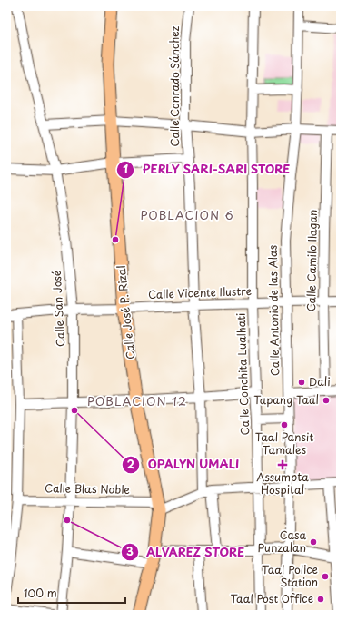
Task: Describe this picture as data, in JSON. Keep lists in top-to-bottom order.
{
  "streets": {
    "main road": ["Calle José P. Rizal"],
    "street": [
      "Calle Conrado Sánchez",
      "Calle Camilo Ilagan",
      "Calle Vicente Ilustre",
      "Calle San José",
      "Calle Antonio de las Alas",
      "Calle Conchita Lualhati",
      "Calle Blas Noble"
    ]
  },
  "crossings": [
    ["Calle Conrado Sánchez", "Calle Vicente Ilustre"],
    ["Calle Camilo Ilagan", "Calle Vicente Ilustre"],
    ["Calle Vicente Ilustre", "Calle San José"],
    ["Calle Vicente Ilustre", "Calle Antonio de las Alas"],
    ["Calle Vicente Ilustre", "Calle José P. Rizal"],
    ["Calle Vicente Ilustre", "Calle Conchita Lualhati"],
    ["Calle San José", "Calle Blas Noble"],
    ["Calle José P. Rizal", "Calle Blas Noble"]
  ],
  "districts": ["POBLACION 6", "POBLACION 12"],
  "places": {
    "other": [
      "PERLY SARI-SARI STORE",
      "Dali",
      "Tapang Taal",
      "OPALYN UMALI",
      "Taal Pansit Tamales",
      "ALVAREZ STORE",
      "Casa Punzalan",
      "Taal Police Station",
      "Taal Post Office"
    ],
    "health": ["Assumpta Hospital"]
  },
  "scale_bar": "100 m"
}
